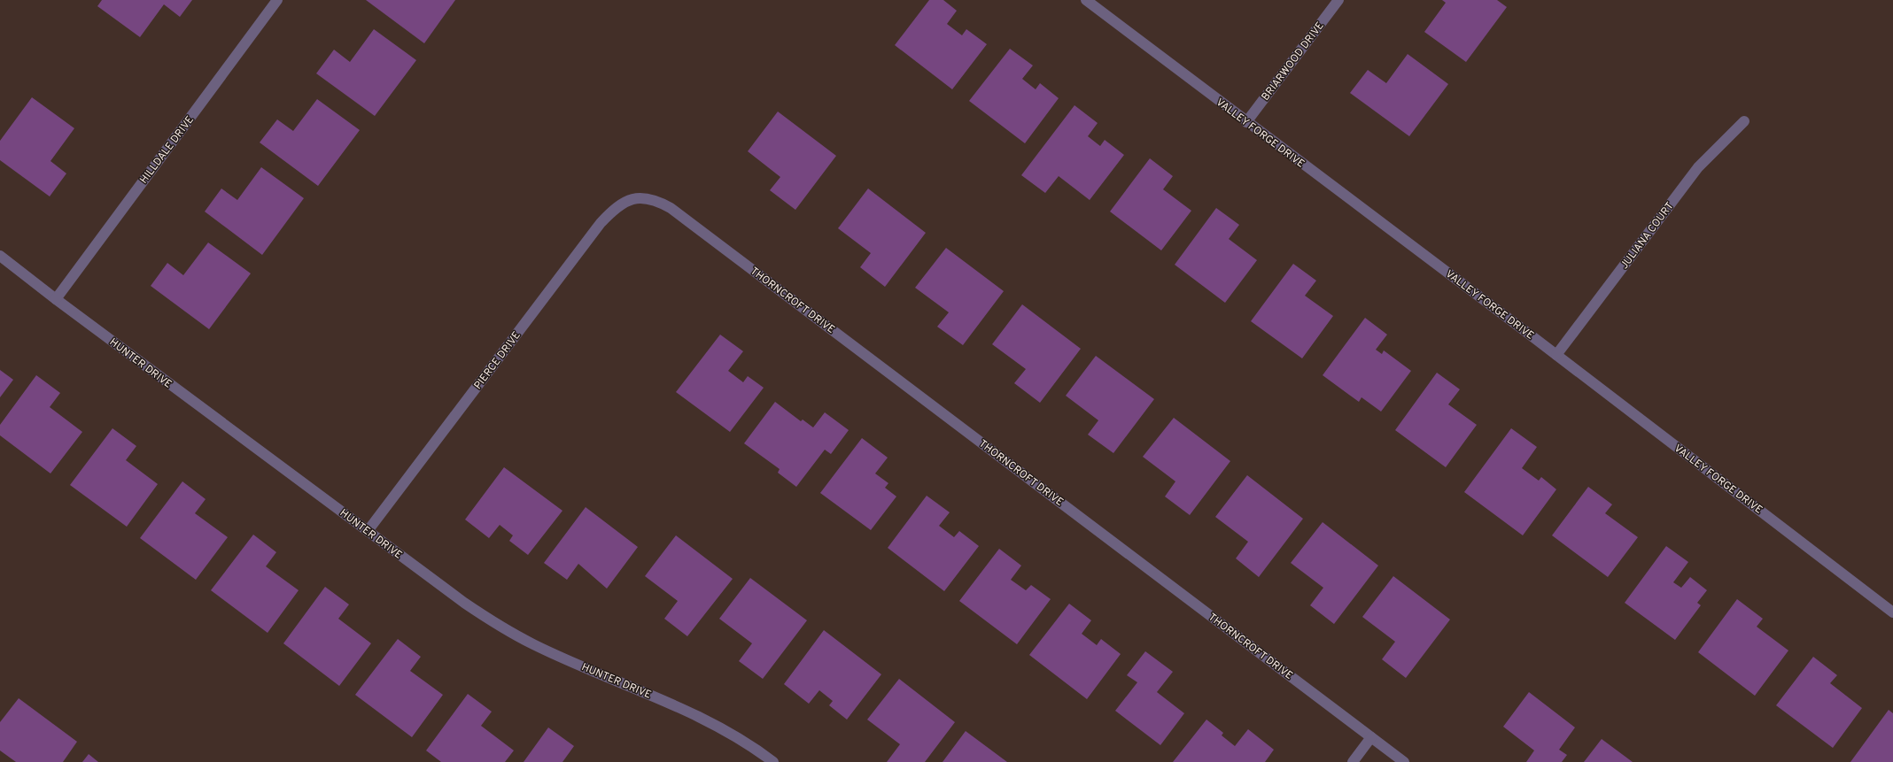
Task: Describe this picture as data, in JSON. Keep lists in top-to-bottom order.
{
  "streets": {
    "street": [
      "BRIARWOOD DRIVE",
      "VALLEY FORGE DRIVE",
      "HILLDALE DRIVE",
      "JULIANA COURT",
      "THORNCROFT DRIVE",
      "PIERCE DRIVE",
      "HUNTER DRIVE"
    ]
  },
  "crossings": [
    ["BRIARWOOD DRIVE", "VALLEY FORGE DRIVE"],
    ["VALLEY FORGE DRIVE", "JULIANA COURT"],
    ["HILLDALE DRIVE", "HUNTER DRIVE"],
    ["THORNCROFT DRIVE", "PIERCE DRIVE"],
    ["PIERCE DRIVE", "HUNTER DRIVE"]
  ]
}
